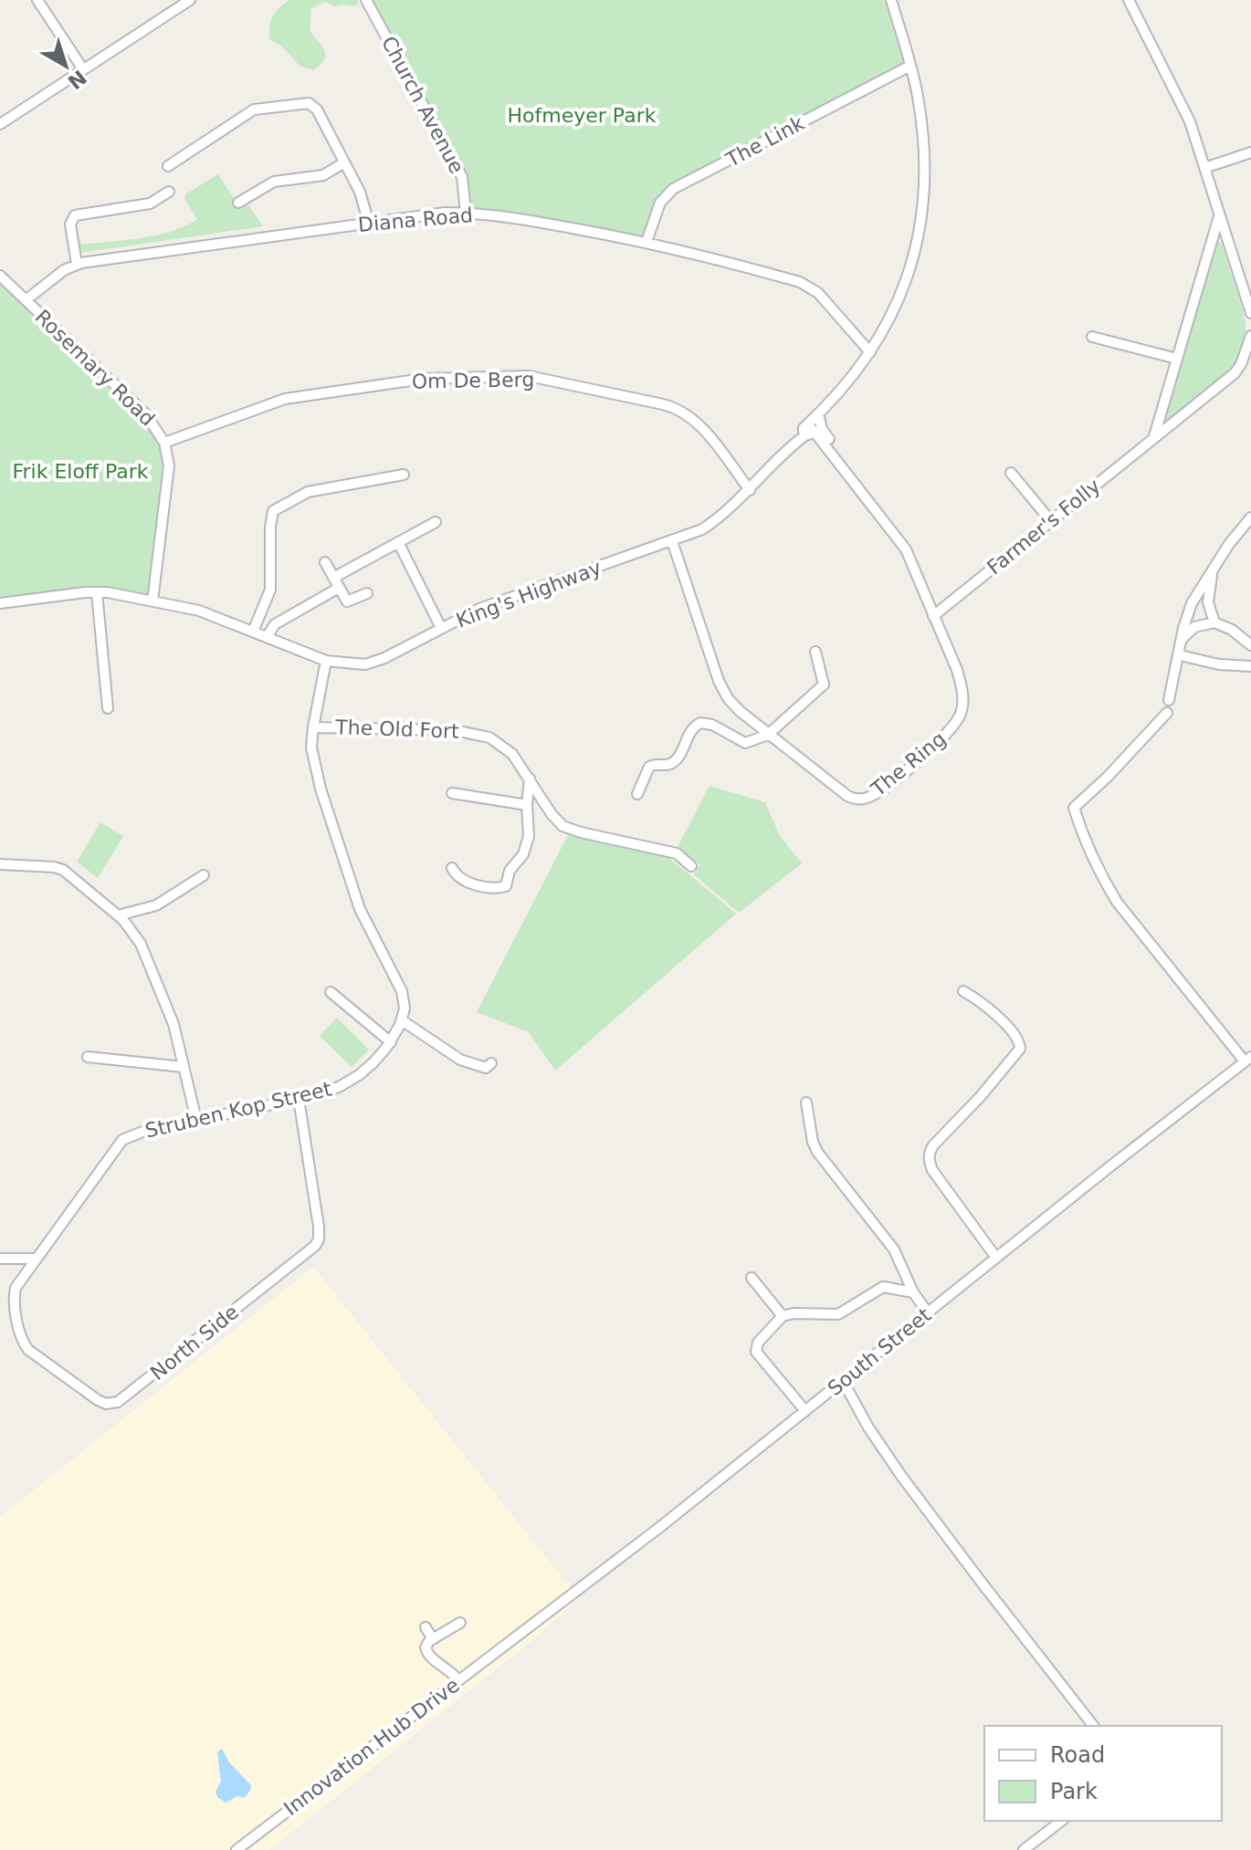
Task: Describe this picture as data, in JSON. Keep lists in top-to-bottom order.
{
  "streets": {
    "street": [
      "Church Avenue",
      "The Link",
      "Diana Road",
      "Rosemary Road",
      "Om De Berg",
      "Farmer's Folly",
      "King's Highway",
      "The Old Fort",
      "The Ring",
      "Struben Kop Street",
      "North Side",
      "South Street",
      "Innovation Hub Drive"
    ]
  },
  "crossings": [
    ["Church Avenue", "Diana Road"],
    ["The Link", "Diana Road"],
    ["The Link", "King's Highway"],
    ["Diana Road", "Rosemary Road"],
    ["Diana Road", "King's Highway"],
    ["Rosemary Road", "Om De Berg"],
    ["Rosemary Road", "King's Highway"],
    ["Om De Berg", "King's Highway"],
    ["Farmer's Folly", "The Ring"],
    ["King's Highway", "The Ring"],
    ["Struben Kop Street", "North Side"],
    ["South Street", "Innovation Hub Drive"]
  ],
  "parks": ["Hofmeyer Park", "Frik Eloff Park"],
  "legend": ["Road", "Park"],
  "north": "bottom right"
}
